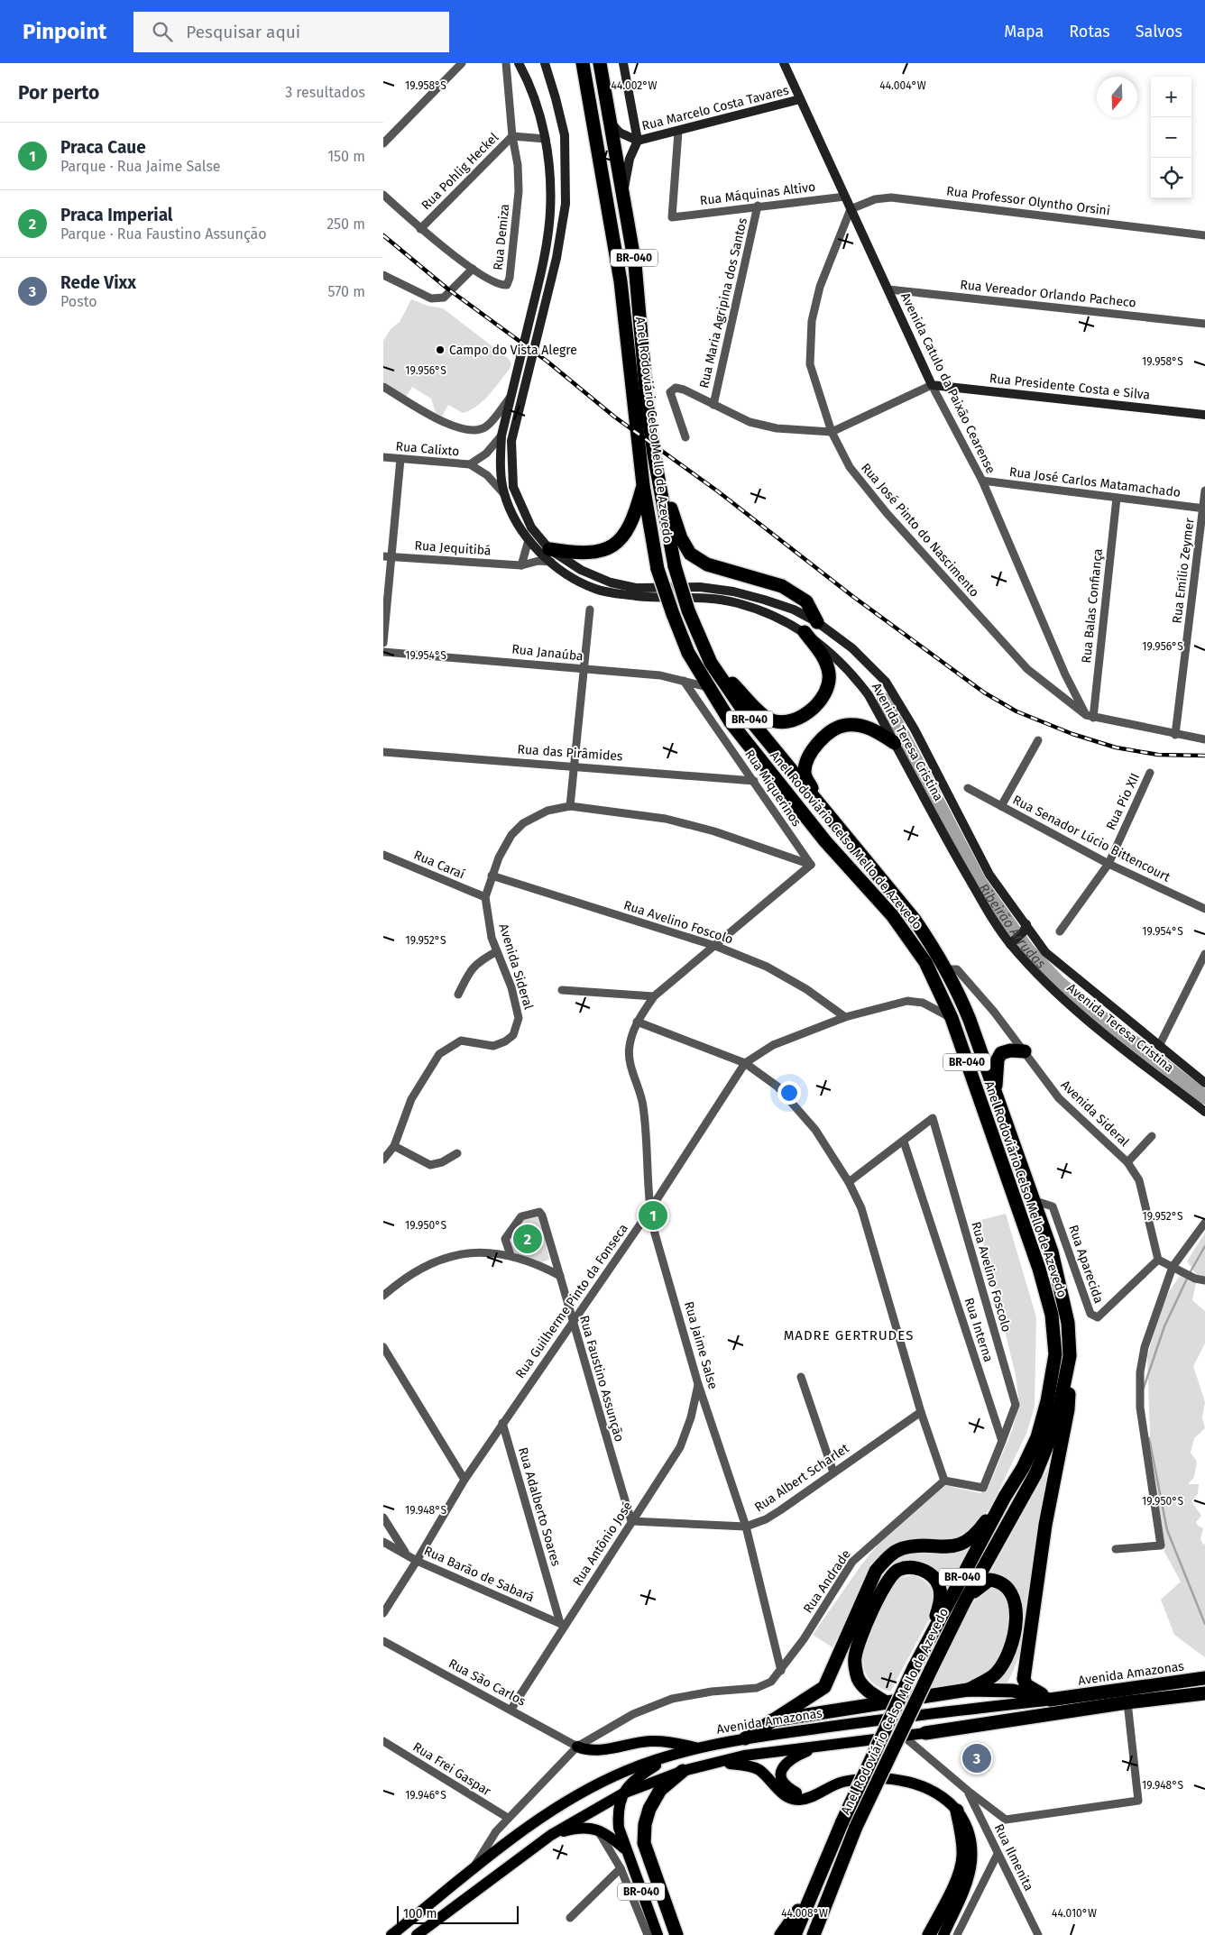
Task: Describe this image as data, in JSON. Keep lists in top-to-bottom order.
{
  "streets": {
    "highway": ["BR-040", "Anel Rodoviário Celso Mello de Azevedo", "Avenida Amazonas"],
    "main road": [
      "Rua Marcelo Costa Tavares",
      "Avenida Catulo da Paixão Cearense",
      "Rua Presidente Costa e Silva",
      "Avenida Teresa Cristina"
    ],
    "street": [
      "Rua Pohlig Heckel",
      "Rua Máquinas Altivo",
      "Rua Professor Olyntho Orsini",
      "Rua Demiza",
      "Rua Vereador Orlando Pacheco",
      "Rua Maria Agripina dos Santos",
      "Rua Calixto",
      "Rua José Carlos Matamachado",
      "Rua José Pinto do Nascimento",
      "Rua Jequitibá",
      "Rua Emílio Zeymer",
      "Rua Balas Confiança",
      "Rua Janaúba",
      "Rua das Pirâmides",
      "Rua Miquerinos",
      "Rua Pio XII",
      "Rua Senador Lúcio Bittencourt",
      "Rua Caraí",
      "Rua Avelino Foscolo",
      "Avenida Sideral",
      "Rua Aparecida",
      "Rua Guilherme Pinto da Fonseca",
      "Rua Interna",
      "Rua Jaime Salse",
      "Rua Faustino Assunção",
      "Rua Albert Scharlet",
      "Rua Adalberto Soares",
      "Rua Antônio José",
      "Rua Barão de Sabará",
      "Rua Andrade",
      "Rua São Carlos",
      "Rua Frei Gaspar",
      "Rua Ilmenita"
    ]
  },
  "crossings": [
    ["Rua Marcelo Costa Tavares", "Rua Máquinas Altivo"],
    ["Rua Marcelo Costa Tavares", "Avenida Catulo da Paixão Cearense"],
    ["Rua Marcelo Costa Tavares", "Anel Rodoviário Celso Mello de Azevedo"],
    ["Rua Pohlig Heckel", "Rua Demiza"],
    ["Rua Pohlig Heckel", "Avenida Teresa Cristina"],
    ["Rua Máquinas Altivo", "Rua Maria Agripina dos Santos"],
    ["Rua Máquinas Altivo", "Avenida Catulo da Paixão Cearense"],
    ["Rua Professor Olyntho Orsini", "Avenida Catulo da Paixão Cearense"],
    ["Rua Professor Olyntho Orsini", "Rua José Pinto do Nascimento"],
    ["Rua Vereador Orlando Pacheco", "Avenida Catulo da Paixão Cearense"],
    ["Avenida Catulo da Paixão Cearense", "Rua Presidente Costa e Silva"],
    ["Avenida Catulo da Paixão Cearense", "Rua José Carlos Matamachado"],
    ["Avenida Catulo da Paixão Cearense", "Rua José Pinto do Nascimento"],
    ["Avenida Catulo da Paixão Cearense", "Rua Balas Confiança"],
    ["Anel Rodoviário Celso Mello de Azevedo", "Rua Janaúba"],
    ["Anel Rodoviário Celso Mello de Azevedo", "Avenida Sideral"],
    ["Anel Rodoviário Celso Mello de Azevedo", "Rua Aparecida"],
    ["Anel Rodoviário Celso Mello de Azevedo", "Rua Guilherme Pinto da Fonseca"],
    ["Rua Calixto", "Avenida Teresa Cristina"],
    ["Rua José Carlos Matamachado", "Rua Emílio Zeymer"],
    ["Rua José Carlos Matamachado", "Rua Balas Confiança"],
    ["Rua José Pinto do Nascimento", "Rua Balas Confiança"],
    ["Rua Jequitibá", "Avenida Teresa Cristina"],
    ["Rua Janaúba", "Rua Miquerinos"],
    ["Rua das Pirâmides", "Rua Miquerinos"],
    ["Rua Miquerinos", "Avenida Sideral"],
    ["Rua Miquerinos", "Rua Jaime Salse"],
    ["Rua Pio XII", "Rua Senador Lúcio Bittencourt"],
    ["Rua Caraí", "Avenida Sideral"],
    ["Rua Avelino Foscolo", "Avenida Sideral"],
    ["Rua Avelino Foscolo", "Rua Guilherme Pinto da Fonseca"],
    ["Rua Avelino Foscolo", "Rua Interna"],
    ["Rua Avelino Foscolo", "Rua Jaime Salse"],
    ["Avenida Sideral", "Rua Aparecida"],
    ["Avenida Sideral", "Rua Jaime Salse"],
    ["Rua Guilherme Pinto da Fonseca", "Rua Jaime Salse"],
    ["Rua Guilherme Pinto da Fonseca", "Rua Faustino Assunção"],
    ["Rua Guilherme Pinto da Fonseca", "Rua Adalberto Soares"],
    ["Rua Guilherme Pinto da Fonseca", "Rua Barão de Sabará"],
    ["Rua Jaime Salse", "Rua Albert Scharlet"],
    ["Rua Jaime Salse", "Rua Antônio José"],
    ["Rua Jaime Salse", "Rua Andrade"],
    ["Rua Faustino Assunção", "Rua Albert Scharlet"],
    ["Rua Faustino Assunção", "Rua Antônio José"],
    ["Rua Albert Scharlet", "Rua Antônio José"],
    ["Rua Adalberto Soares", "Rua Antônio José"],
    ["Rua Adalberto Soares", "Rua Barão de Sabará"],
    ["Rua Antônio José", "Rua Barão de Sabará"],
    ["Rua Antônio José", "Rua São Carlos"],
    ["Rua Andrade", "Avenida Amazonas"],
    ["Rua Andrade", "Rua São Carlos"],
    ["Rua Andrade", "Rua Frei Gaspar"]
  ],
  "districts": ["MADRE GERTRUDES"],
  "water": ["Ribeirão Arrudas"],
  "places": ["Campo do Vista Alegre"],
  "scale_bar": "100 m",
  "north": "bottom",
  "page": {
    "header": "Pinpoint",
    "search": "Pesquisar aqui",
    "nav": ["Mapa", "Rotas", "Salvos"],
    "heading": ["Por perto", "3 resultados"],
    "map_buttons": ["+", "−"],
    "list": [
      {
        "mark": "1",
        "name": "Praca Caue",
        "note": "Parque · Rua Jaime Salse",
        "value": "150 m"
      },
      {
        "mark": "2",
        "name": "Praca Imperial",
        "note": "Parque · Rua Faustino Assunção",
        "value": "250 m"
      },
      {
        "mark": "3",
        "name": "Rede Vixx",
        "note": "Posto",
        "value": "570 m"
      }
    ],
    "pins": ["1", "2", "3"],
    "scale": "100 m"
  },
  "coordinates": [
    "44.002°W",
    "44.004°W",
    "19.958°S",
    "19.956°S",
    "19.954°S",
    "19.952°S",
    "19.950°S",
    "19.948°S",
    "19.946°S",
    "44.008°W",
    "44.010°W"
  ]
}
